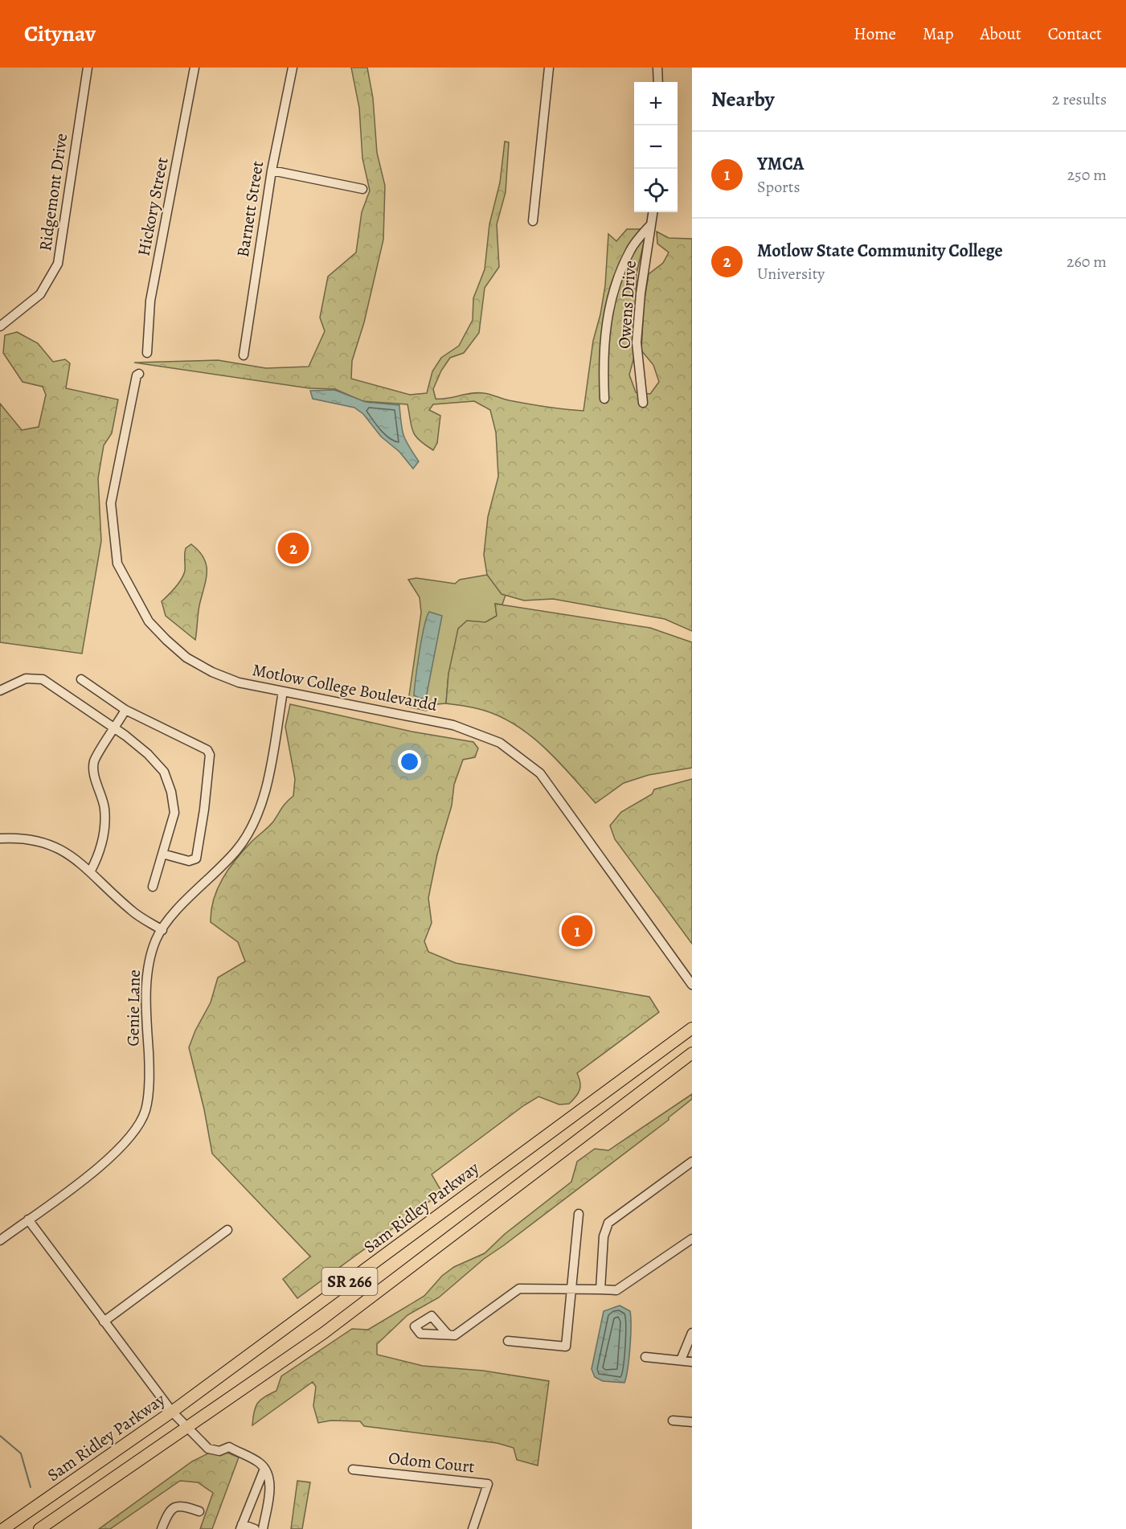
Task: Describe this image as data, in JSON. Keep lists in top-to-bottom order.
{
  "streets": {
    "main road": ["Sam Ridley Parkway", "SR 266"],
    "street": [
      "Ridgemont Drive",
      "Hickory Street",
      "Barnett Street",
      "Owens Drive",
      "Motlow College Boulevardd",
      "Genie Lane",
      "Odom Court"
    ]
  },
  "crossings": [
    ["Motlow College Boulevardd", "Genie Lane"]
  ],
  "page": {
    "header": "Citynav",
    "nav": [
      "Home",
      "Map",
      "About",
      "Contact"
    ],
    "heading": ["Nearby", "2 results"],
    "map_buttons": ["+", "−"],
    "list": [
      {
        "mark": "1",
        "name": "YMCA",
        "note": "Sports",
        "value": "250 m"
      },
      {
        "mark": "2",
        "name": "Motlow State Community College",
        "note": "University",
        "value": "260 m"
      }
    ],
    "pins": ["2", "1"]
  }
}
